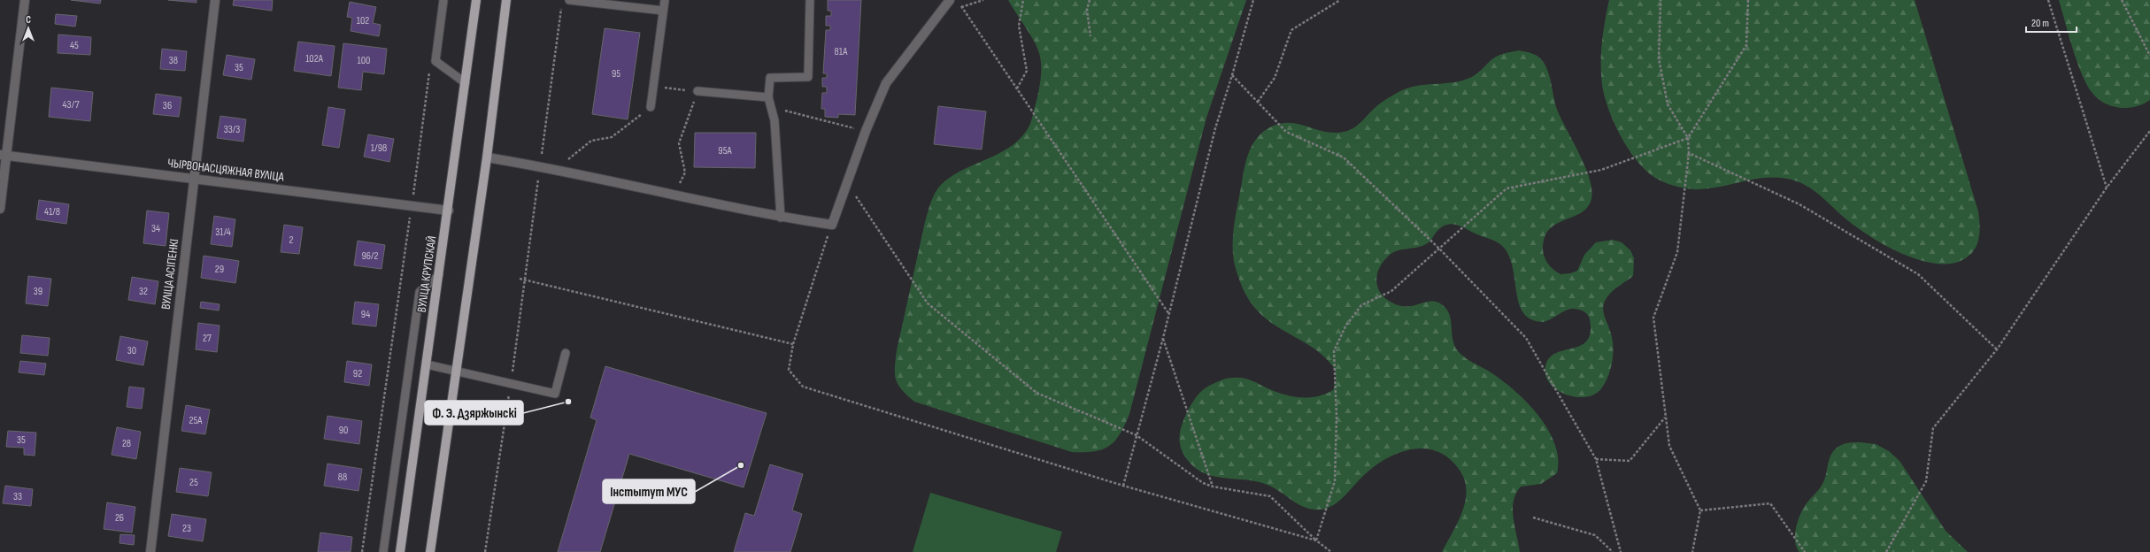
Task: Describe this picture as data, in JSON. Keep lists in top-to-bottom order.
{
  "streets": {
    "main road": ["ВУЛІЦА КРУПСКАЙ"],
    "street": ["ЧЫРВОНАСЦЯЖНАЯ ВУЛІЦА", "ВУЛІЦА АСІПЕНКІ"]
  },
  "crossings": [
    ["ЧЫРВОНАСЦЯЖНАЯ ВУЛІЦА", "ВУЛІЦА АСІПЕНКІ"],
    ["ЧЫРВОНАСЦЯЖНАЯ ВУЛІЦА", "ВУЛІЦА КРУПСКАЙ"]
  ],
  "places": ["Ф. Э. Дзяржынскі", "Інстытут МУС"],
  "house_numbers": [
    "102",
    "45",
    "81А",
    "102А",
    "38",
    "100",
    "35",
    "95",
    "43/7",
    "36",
    "33/3",
    "1/98",
    "95А",
    "41/8",
    "34",
    "31/4",
    "2",
    "96/2",
    "29",
    "39",
    "32",
    "94",
    "27",
    "30",
    "92",
    "25А",
    "90",
    "35",
    "28",
    "88",
    "25",
    "33",
    "26",
    "23"
  ],
  "scale_bar": "20 m",
  "north": "top"
}
